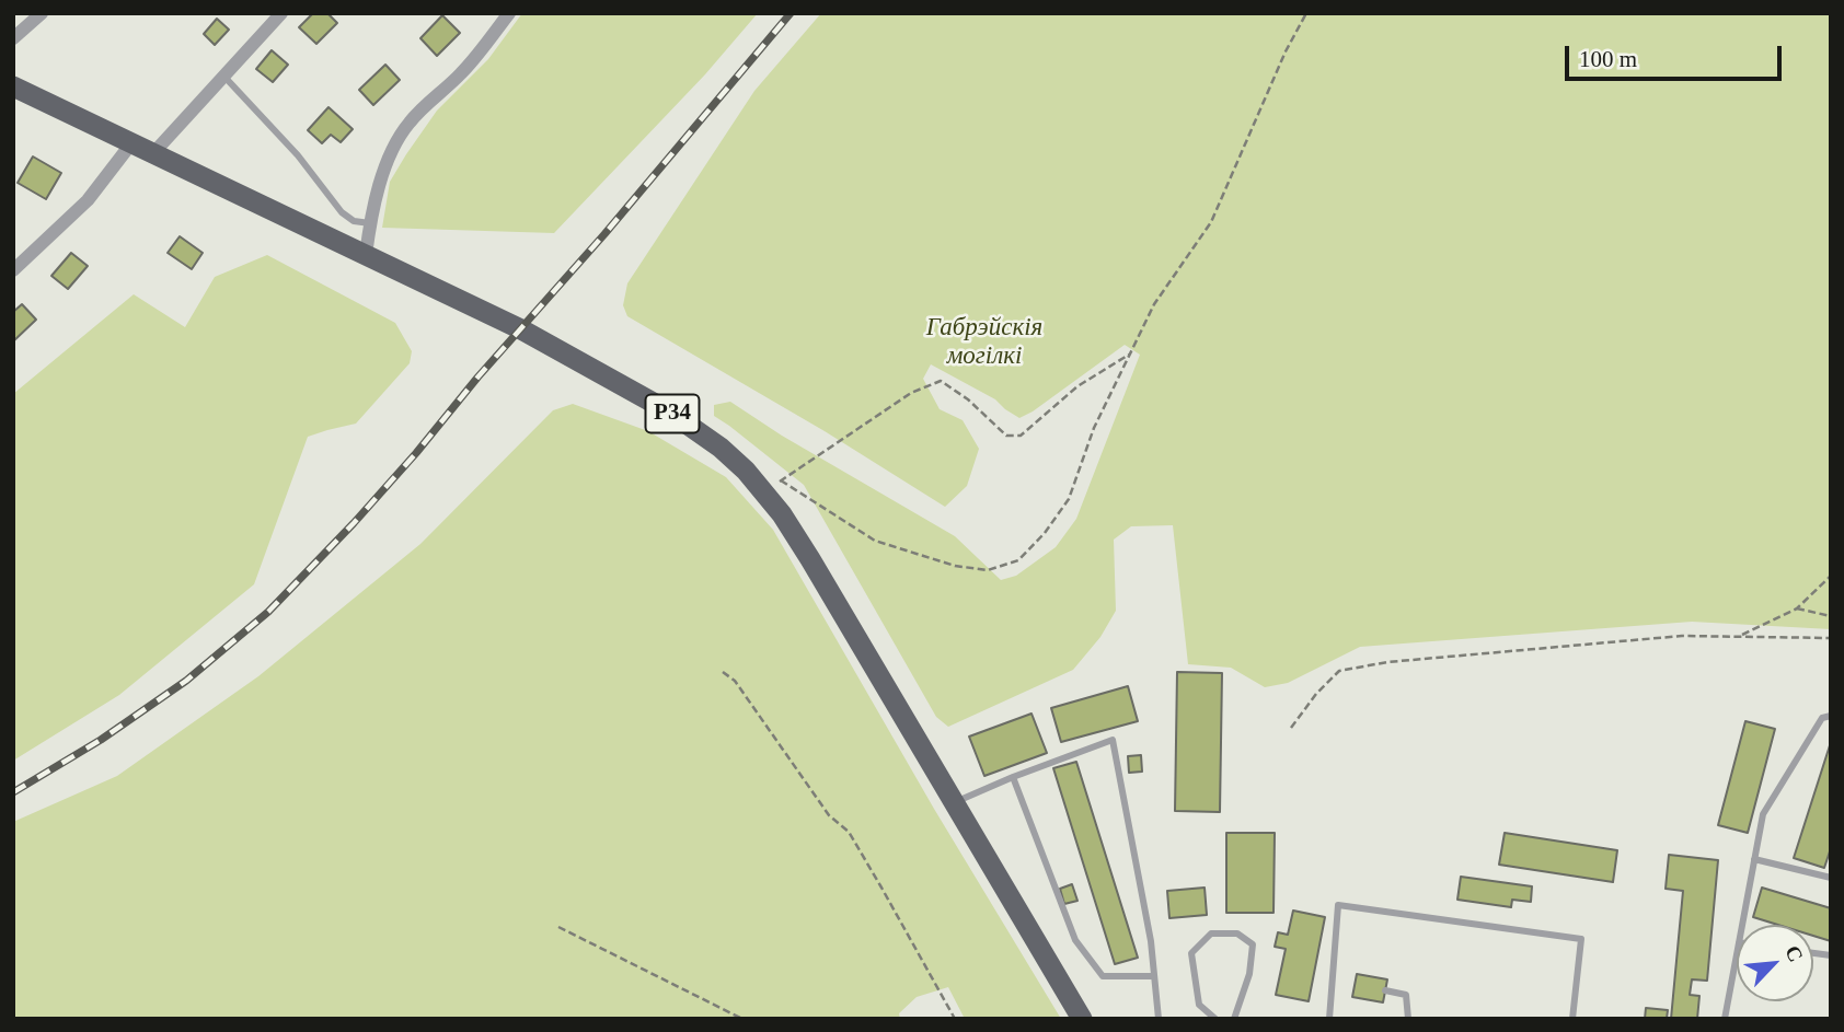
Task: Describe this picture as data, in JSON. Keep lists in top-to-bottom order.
{
  "streets": {
    "main road": ["Р34"]
  },
  "parks": ["Габрэйскія могілкі"],
  "scale_bar": "100 m",
  "north": "top right"
}
